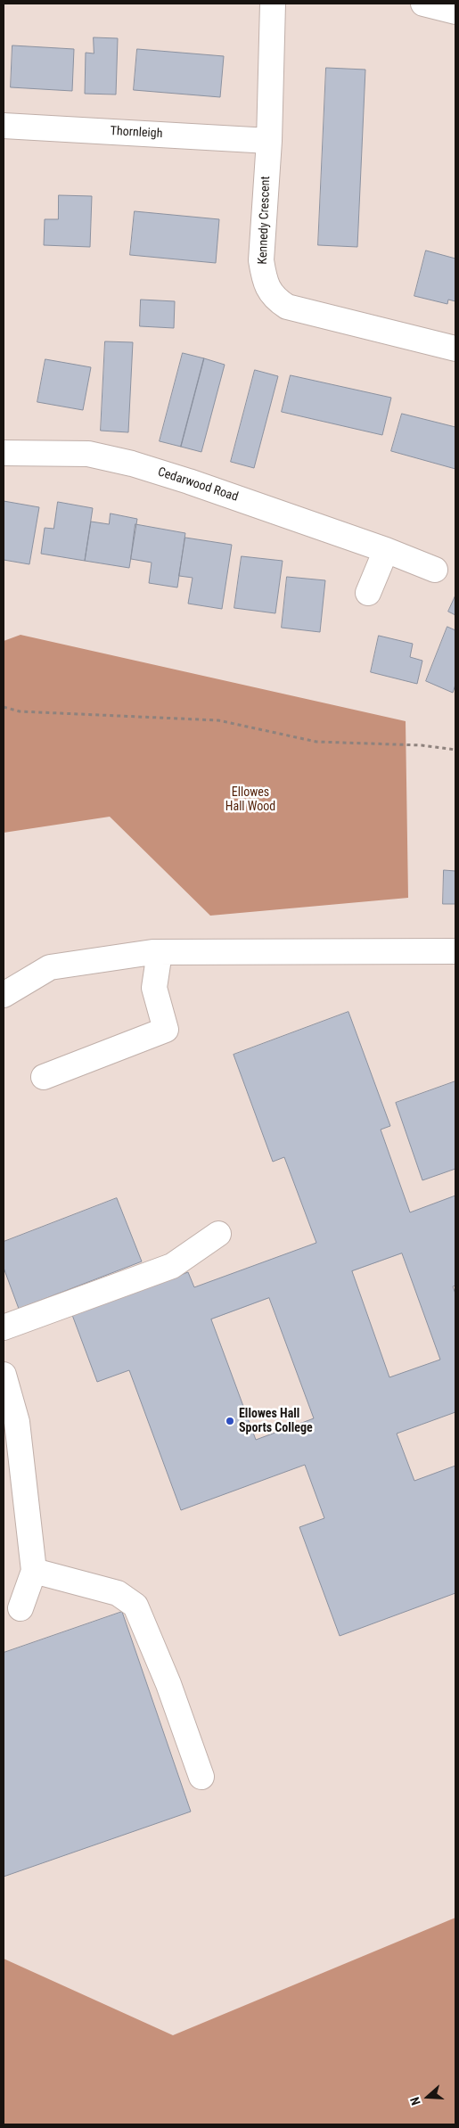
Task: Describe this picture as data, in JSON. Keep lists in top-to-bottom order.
{
  "streets": {
    "street": ["Thornleigh", "Kennedy Crescent", "Cedarwood Road"]
  },
  "crossings": [
    ["Thornleigh", "Kennedy Crescent"]
  ],
  "parks": ["Ellowes Hall Wood"],
  "places": ["Ellowes Hall Sports College"],
  "north": "left"
}
